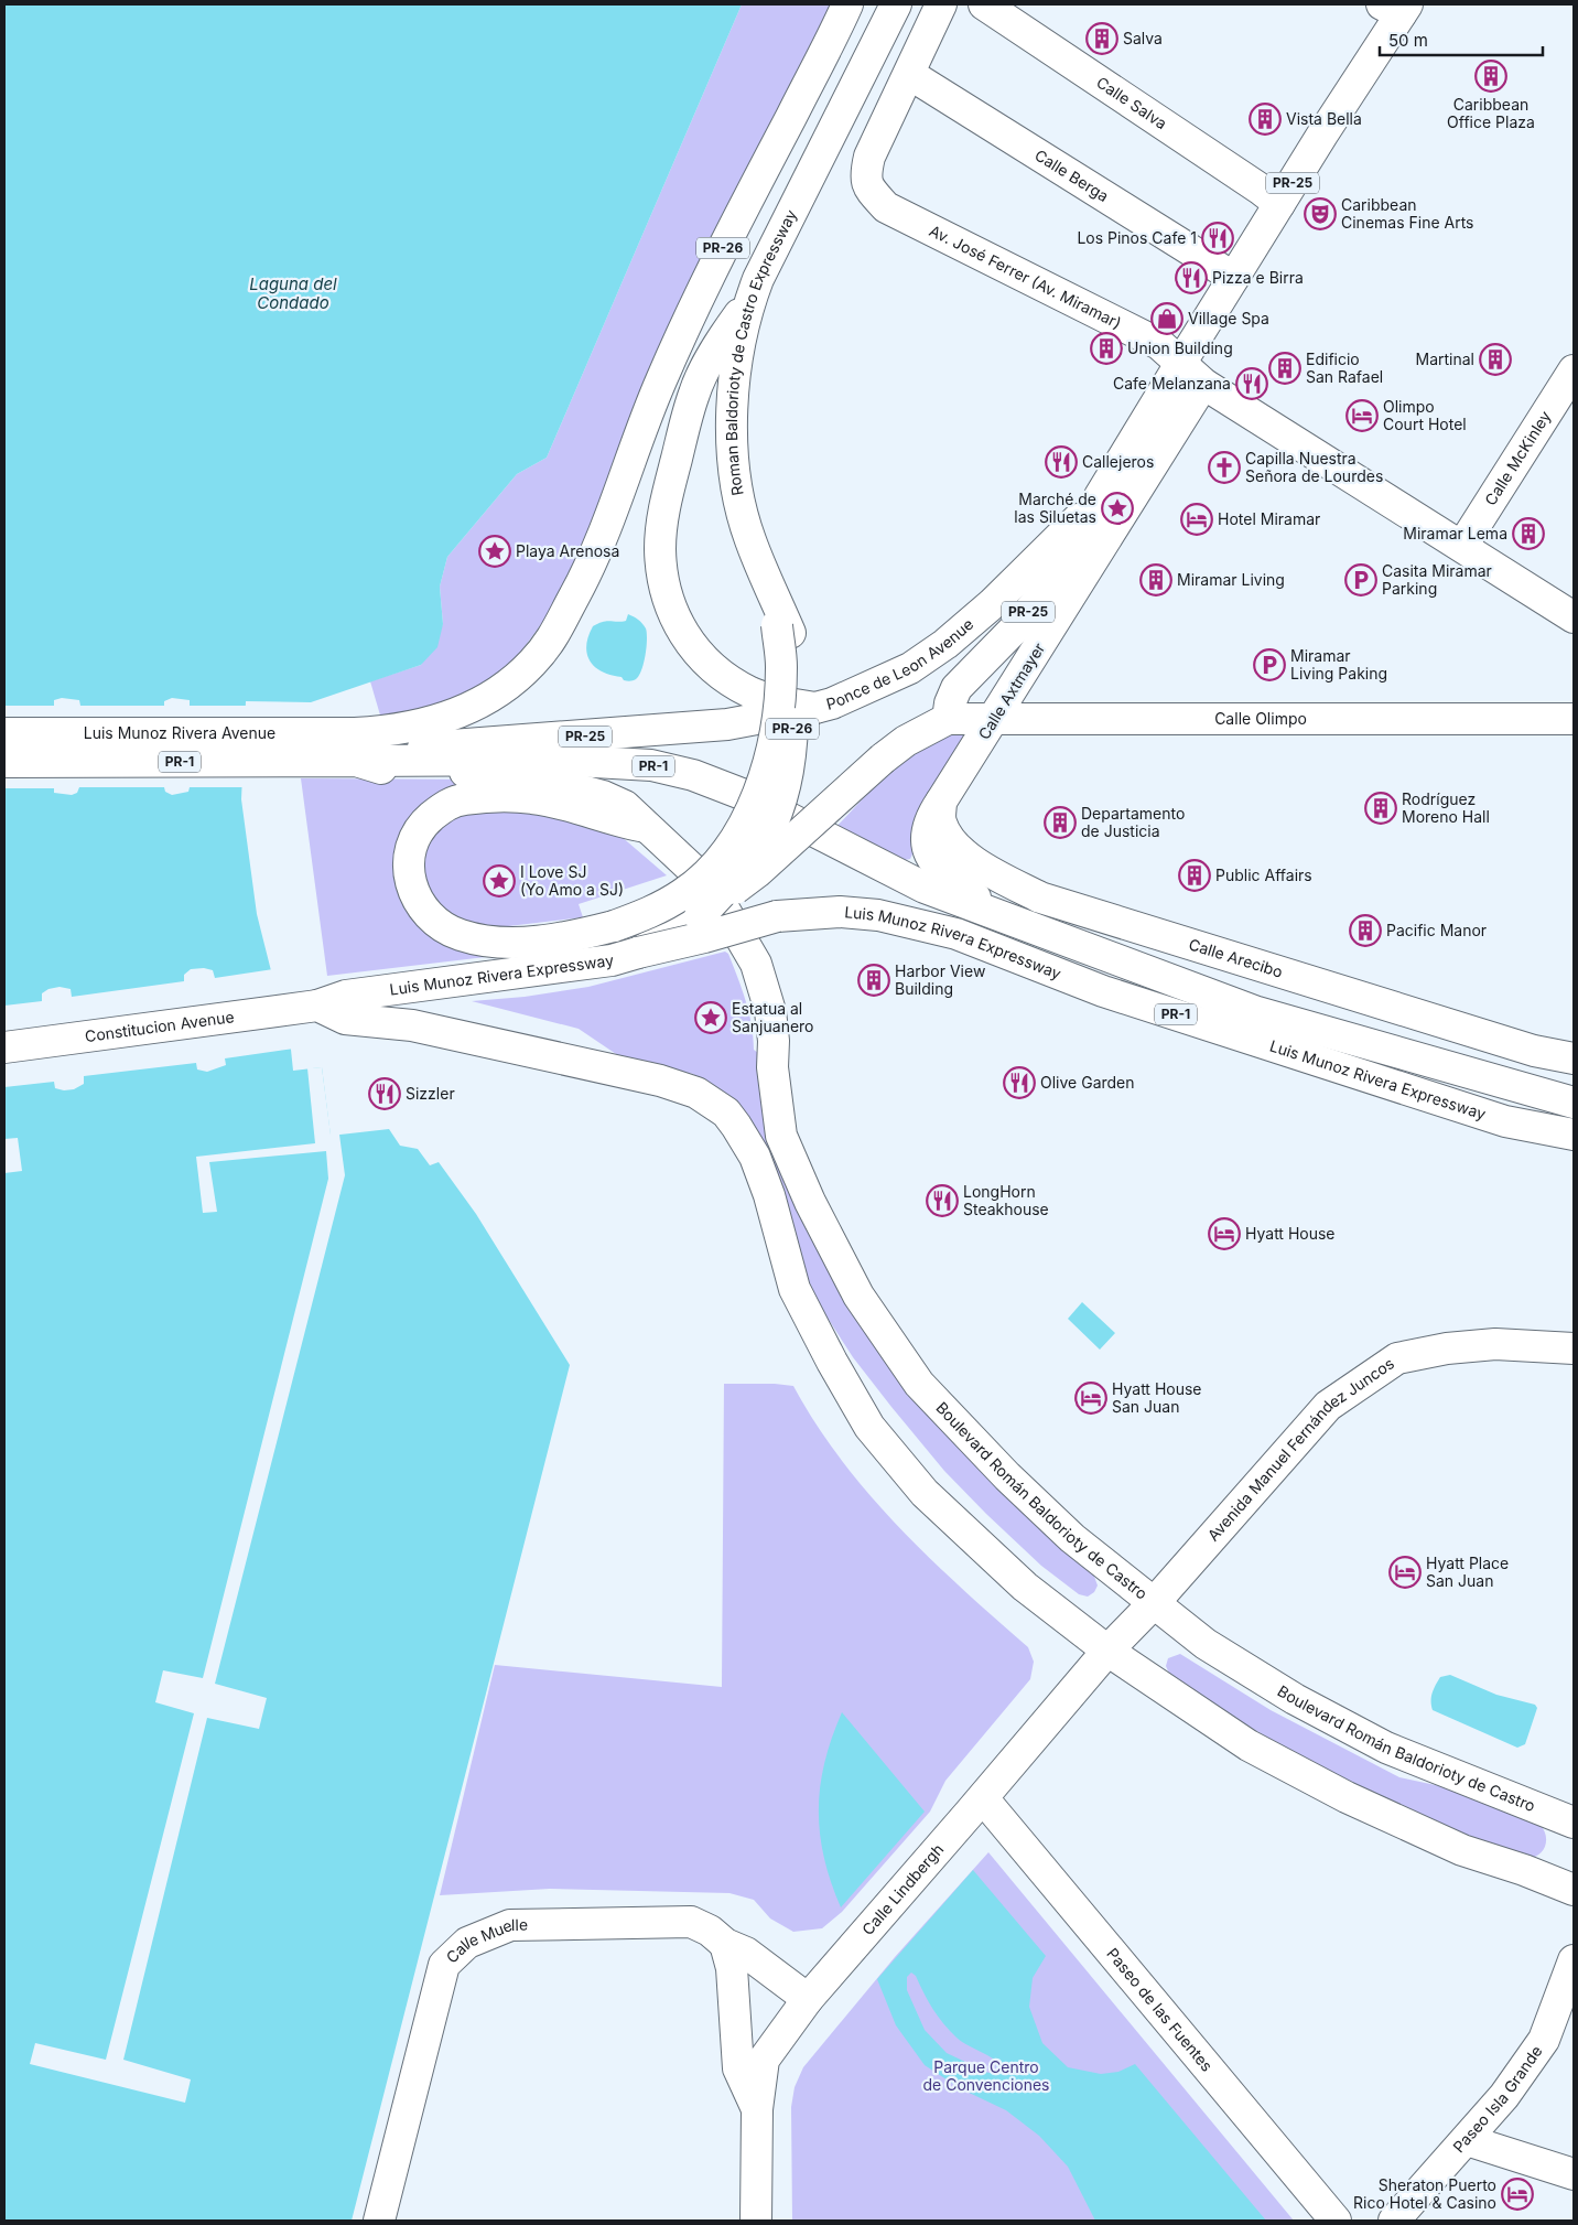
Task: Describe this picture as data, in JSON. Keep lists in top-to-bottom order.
{
  "streets": {
    "main road": [
      "Calle Salva",
      "Calle Berga",
      "PR-25",
      "PR-26",
      "Av. José Ferrer (Av. Miramar)",
      "Roman Baldorioty de Castro Expressway",
      "Calle McKinley",
      "Ponce de Leon Avenue",
      "Calle Axtmayer",
      "Calle Olimpo",
      "Luis Munoz Rivera Avenue",
      "PR-1",
      "Luis Munoz Rivera Expressway",
      "Calle Arecibo",
      "Constitucion Avenue",
      "Avenida Manuel Fernández Juncos",
      "Boulevard Román Baldorioty de Castro",
      "Calle Lindbergh",
      "Calle Muelle",
      "Paseo de las Fuentes",
      "Paseo Isla Grande"
    ]
  },
  "crossings": [
    ["Calle Salva", "PR-25"],
    ["Calle Berga", "PR-25"],
    ["Calle Berga", "Av. José Ferrer (Av. Miramar)"],
    ["PR-25", "Av. José Ferrer (Av. Miramar)"],
    ["PR-25", "Ponce de Leon Avenue"],
    ["PR-25", "Calle Olimpo"],
    ["PR-26", "Roman Baldorioty de Castro Expressway"],
    ["PR-26", "Ponce de Leon Avenue"],
    ["PR-26", "Luis Munoz Rivera Avenue"],
    ["PR-26", "Luis Munoz Rivera Expressway"],
    ["PR-26", "Boulevard Román Baldorioty de Castro"],
    ["Av. José Ferrer (Av. Miramar)", "Calle McKinley"],
    ["Av. José Ferrer (Av. Miramar)", "Calle Axtmayer"],
    ["Ponce de Leon Avenue", "Luis Munoz Rivera Avenue"],
    ["Ponce de Leon Avenue", "Luis Munoz Rivera Expressway"],
    ["Ponce de Leon Avenue", "Boulevard Román Baldorioty de Castro"],
    ["Calle Axtmayer", "Calle Olimpo"],
    ["Calle Axtmayer", "Luis Munoz Rivera Expressway"],
    ["Calle Axtmayer", "Calle Arecibo"],
    ["Luis Munoz Rivera Avenue", "Luis Munoz Rivera Expressway"],
    ["Luis Munoz Rivera Avenue", "Boulevard Román Baldorioty de Castro"],
    ["Luis Munoz Rivera Expressway", "Constitucion Avenue"],
    ["Luis Munoz Rivera Expressway", "Boulevard Román Baldorioty de Castro"],
    ["Avenida Manuel Fernández Juncos", "Boulevard Román Baldorioty de Castro"],
    ["Avenida Manuel Fernández Juncos", "Calle Lindbergh"],
    ["Boulevard Román Baldorioty de Castro", "Calle Lindbergh"],
    ["Calle Lindbergh", "Calle Muelle"],
    ["Calle Lindbergh", "Paseo de las Fuentes"]
  ],
  "water": ["Laguna del Condado"],
  "parks": ["Parque Centro de Convenciones"],
  "places": {
    "building": [
      "Salva",
      "Caribbean Office Plaza",
      "Vista Bella",
      "Union Building",
      "Martinal",
      "Edificio San Rafael",
      "Miramar Lema",
      "Miramar Living",
      "Rodríguez Moreno Hall",
      "Departamento de Justicia",
      "Public Affairs",
      "Pacific Manor",
      "Harbor View Building"
    ],
    "theatre": ["Caribbean Cinemas Fine Arts"],
    "restaurant": [
      "Los Pinos Cafe 1",
      "Pizza e Birra",
      "Cafe Melanzana",
      "Callejeros",
      "Olive Garden",
      "Sizzler",
      "LongHorn Steakhouse"
    ],
    "shop": ["Village Spa"],
    "hotel": [
      "Olimpo Court Hotel",
      "Hotel Miramar",
      "Hyatt House",
      "Hyatt House San Juan",
      "Hyatt Place San Juan",
      "Sheraton Puerto Rico Hotel & Casino"
    ],
    "church": ["Capilla Nuestra Señora de Lourdes"],
    "place": [
      "Marché de las Siluetas",
      "Playa Arenosa",
      "I Love SJ (Yo Amo a SJ)",
      "Estatua al Sanjuanero"
    ],
    "parking": ["Casita Miramar Parking", "Miramar Living Paking"]
  },
  "scale_bar": "50 m"
}
